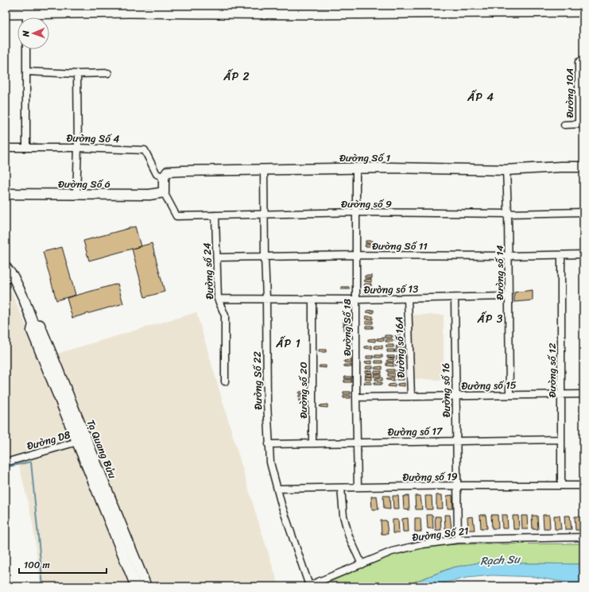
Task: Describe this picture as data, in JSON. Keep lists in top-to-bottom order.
{
  "streets": {
    "street": [
      "Đường 10A",
      "Đường Số 4",
      "Đường Số 1",
      "Đường Số 6",
      "Đường số 9",
      "Đường Số 11",
      "Đường số 24",
      "Đường số 14",
      "Đường số 13",
      "Đường Số 18",
      "Đường số 16A",
      "Đường số 12",
      "Đường Số 22",
      "Đường số 15",
      "Đường số 20",
      "Đường số 16",
      "Đường số 17",
      "Đường D8",
      "Tạ Quang Bửu",
      "Đường số 19",
      "Đường Số 21"
    ]
  },
  "crossings": [
    ["Đường Số 4", "Đường Số 1"],
    ["Đường Số 1", "Đường số 14"],
    ["Đường Số 1", "Đường Số 18"],
    ["Đường Số 1", "Đường Số 22"],
    ["Đường Số 6", "Đường số 9"],
    ["Đường số 9", "Đường số 24"],
    ["Đường số 9", "Đường số 14"],
    ["Đường số 9", "Đường Số 18"],
    ["Đường số 9", "Đường Số 22"],
    ["Đường Số 11", "Đường số 24"],
    ["Đường Số 11", "Đường số 14"],
    ["Đường Số 11", "Đường Số 18"],
    ["Đường Số 11", "Đường số 12"],
    ["Đường Số 11", "Đường Số 22"],
    ["Đường số 24", "Đường số 13"],
    ["Đường số 14", "Đường số 13"],
    ["Đường số 14", "Đường số 15"],
    ["Đường số 13", "Đường Số 18"],
    ["Đường số 13", "Đường số 16A"],
    ["Đường số 13", "Đường Số 22"],
    ["Đường số 13", "Đường số 20"],
    ["Đường số 13", "Đường số 16"],
    ["Đường Số 18", "Đường số 15"],
    ["Đường Số 18", "Đường số 17"],
    ["Đường Số 18", "Đường số 19"],
    ["Đường số 16A", "Đường số 15"],
    ["Đường số 12", "Đường số 15"],
    ["Đường số 12", "Đường số 17"],
    ["Đường số 12", "Đường số 19"],
    ["Đường Số 22", "Đường số 17"],
    ["Đường Số 22", "Đường số 19"],
    ["Đường Số 22", "Đường Số 21"],
    ["Đường số 15", "Đường số 16"],
    ["Đường số 20", "Đường số 17"],
    ["Đường số 16", "Đường số 17"],
    ["Đường số 16", "Đường số 19"],
    ["Đường số 16", "Đường Số 21"],
    ["Đường D8", "Tạ Quang Bửu"]
  ],
  "districts": [
    "ẤP 2",
    "ẤP 4",
    "ẤP 3",
    "ẤP 1"
  ],
  "water": ["Rạch Su"],
  "scale_bar": "100 m",
  "north": "left"
}
